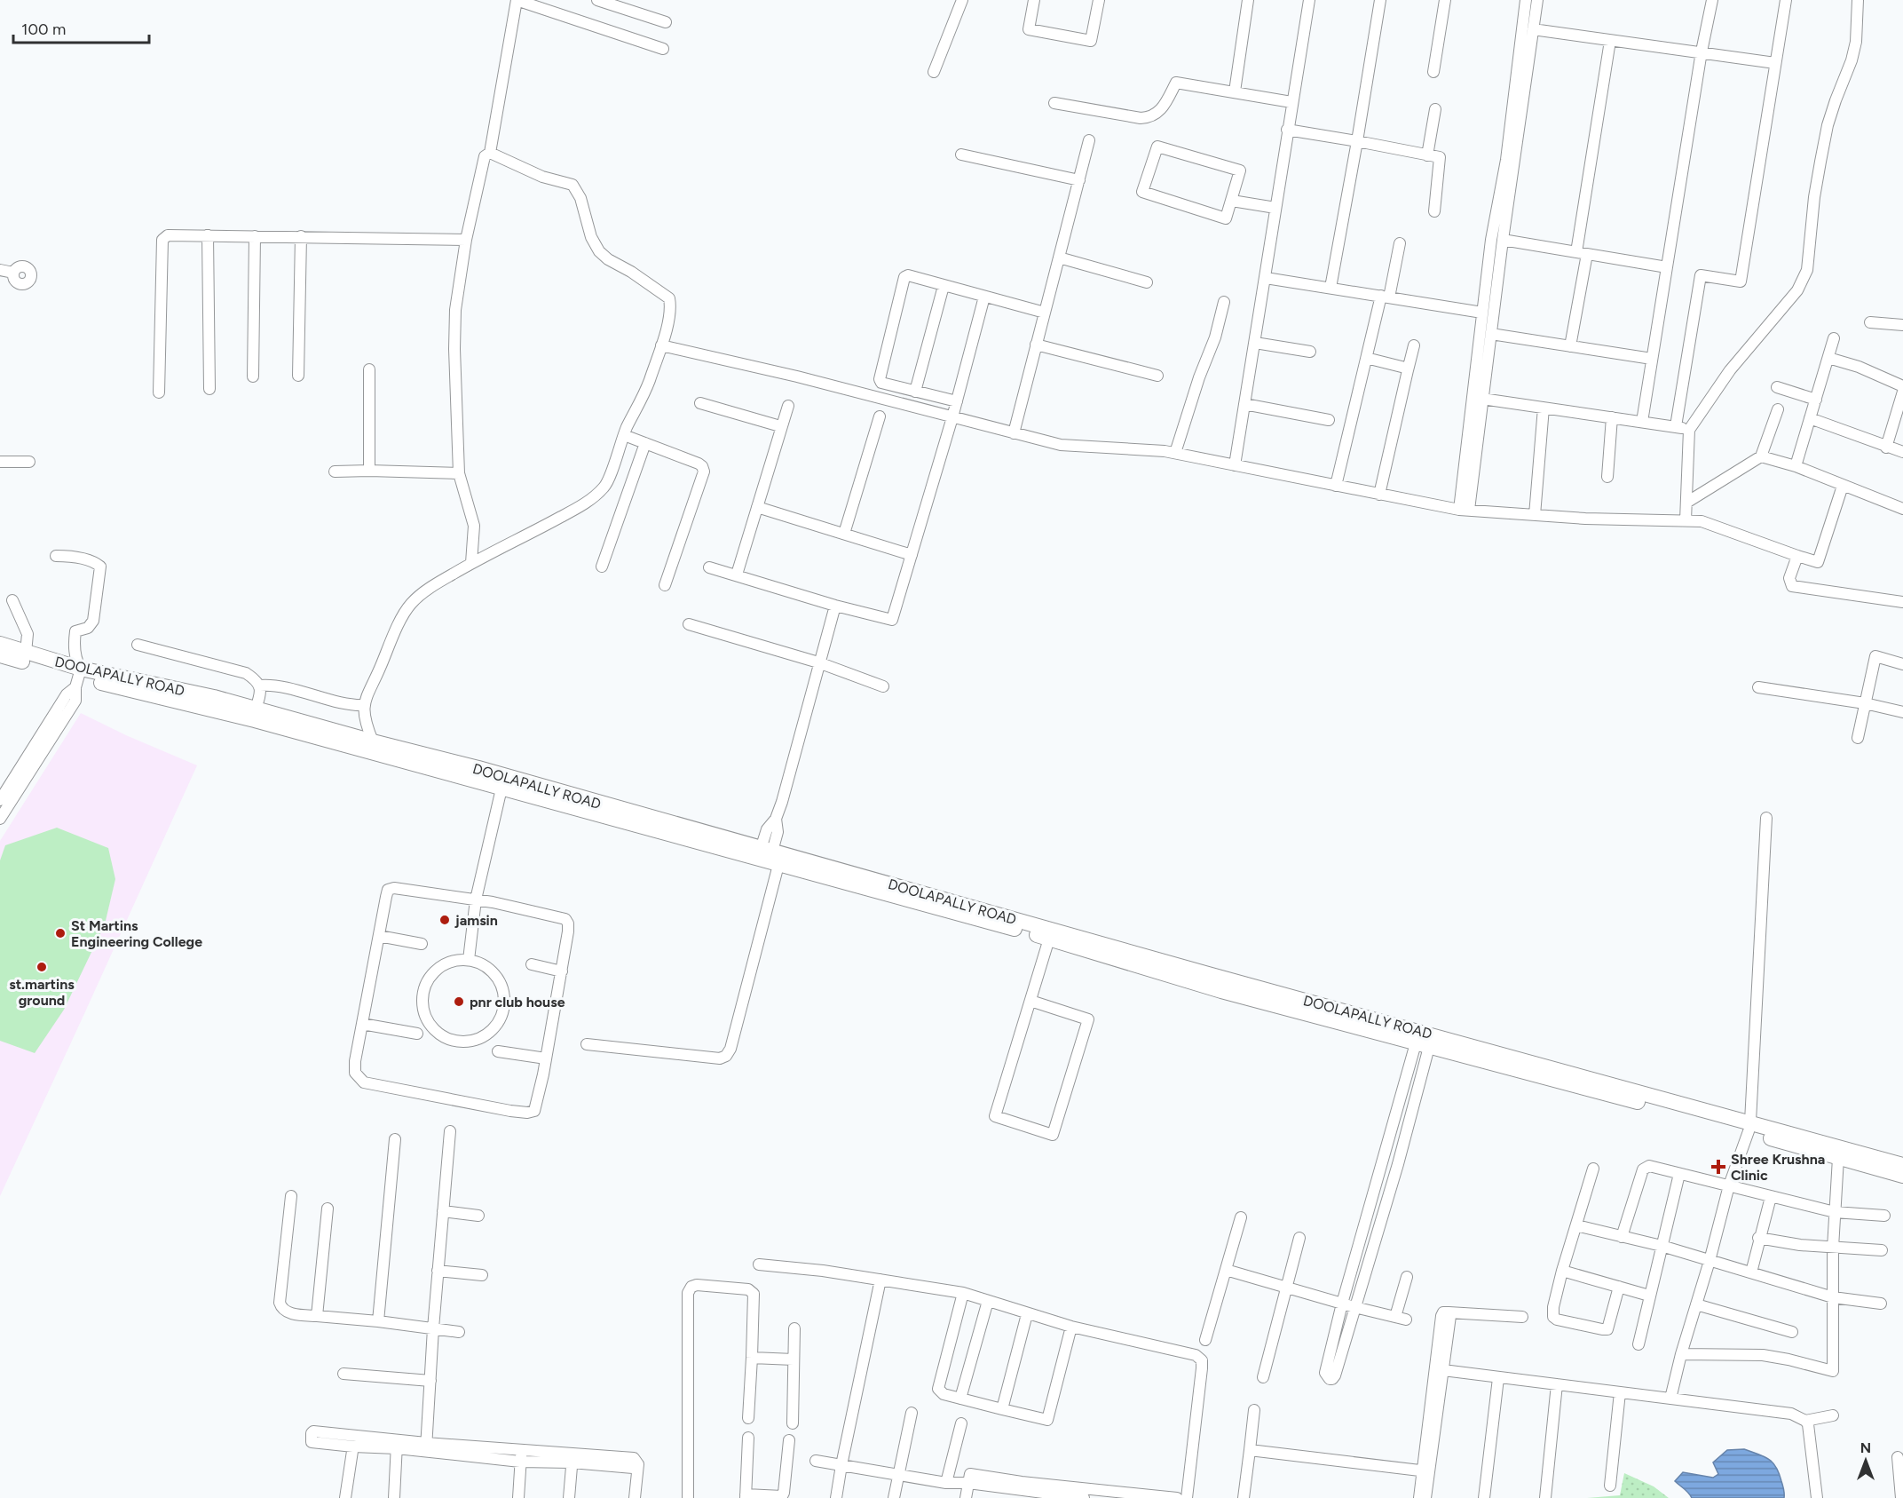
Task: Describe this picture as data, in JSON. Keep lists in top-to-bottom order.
{
  "streets": {
    "main road": ["DOOLAPALLY ROAD"]
  },
  "places": {
    "other": [
      "jamsin",
      "St Martins Engineering College",
      "st.martins ground",
      "pnr club house"
    ],
    "health": ["Shree Krushna Clinic"]
  },
  "scale_bar": "100 m",
  "north": "top"
}
